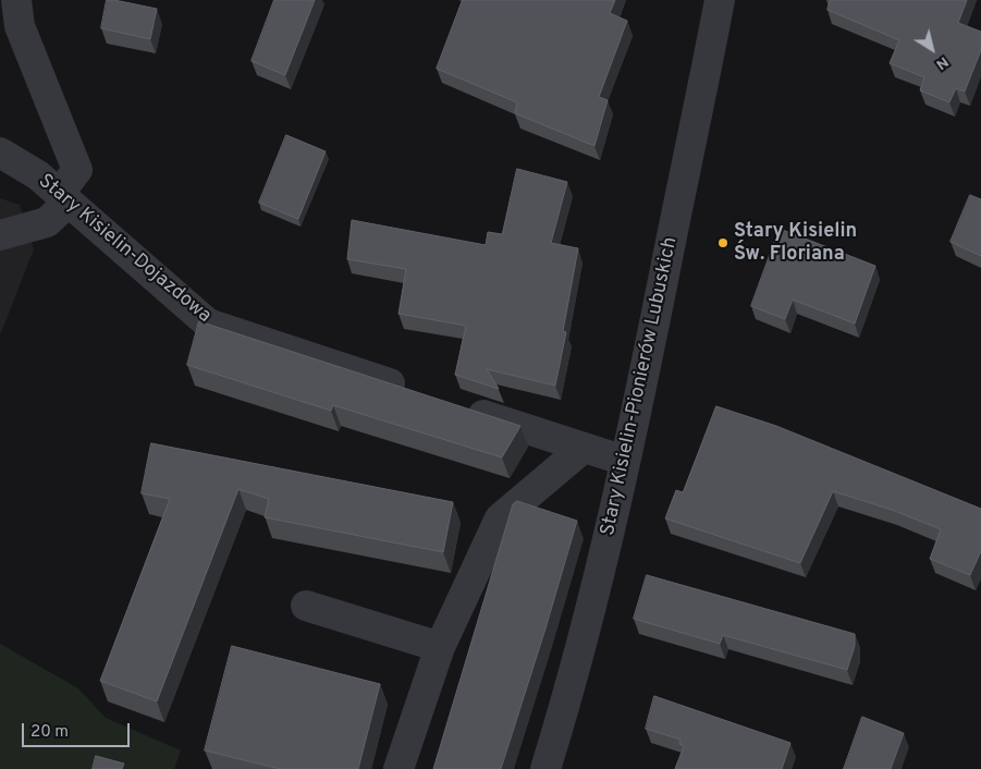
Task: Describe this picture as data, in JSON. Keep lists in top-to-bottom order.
{
  "streets": {
    "street": ["Stary Kisielin-Dojazdowa", "Stary Kisielin-Pionierów Lubuskich"]
  },
  "places": ["Stary Kisielin Św. Floriana"],
  "scale_bar": "20 m",
  "north": "bottom right"
}
